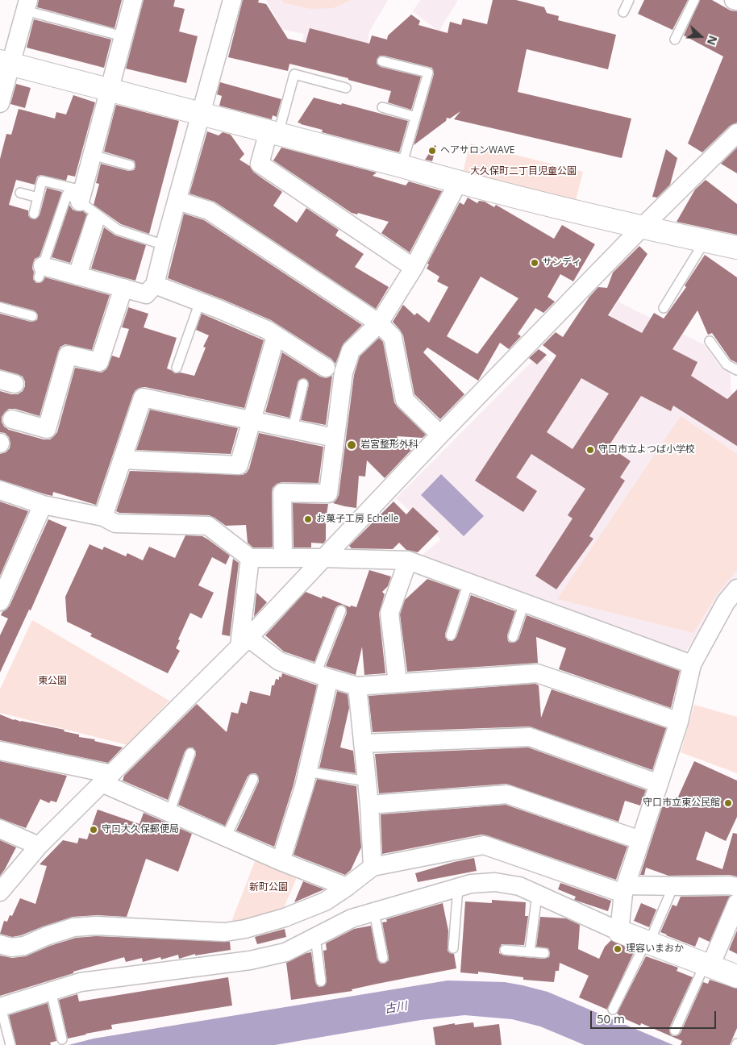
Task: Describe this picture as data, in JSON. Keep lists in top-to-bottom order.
{
  "water": ["古川"],
  "parks": ["大久保町二丁目児童公園", "東公園", "新町公園"],
  "places": [
    "ヘアサロンWAVE",
    "サンディ",
    "岩宮整形外科",
    "守口市立よつば小学校",
    "お菓子工房 Echelle",
    "守口市立東公民館",
    "守口大久保郵便局",
    "理容いまおか"
  ],
  "scale_bar": "50 m",
  "north": "right"
}
